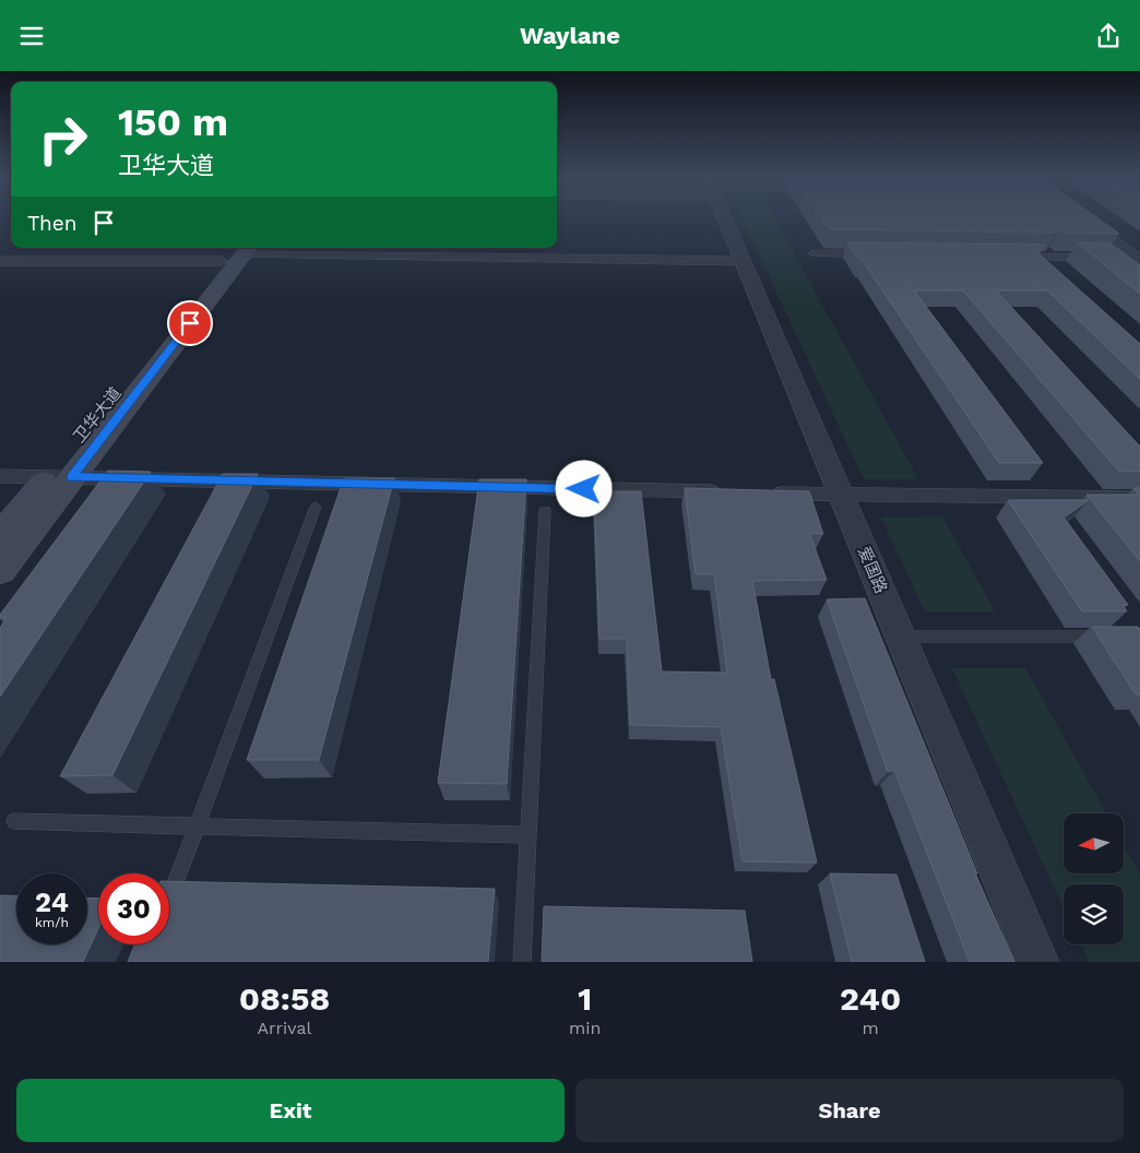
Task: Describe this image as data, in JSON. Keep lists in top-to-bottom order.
{
  "streets": {
    "main road": ["卫华大道"],
    "street": ["爱国路"]
  },
  "north": "left",
  "page": {
    "header": "Waylane",
    "turn": ["150 m", "卫华大道"],
    "then": "Then",
    "speed": "24 km/h",
    "limit": "30",
    "eta": [
      "08:58",
      "Arrival",
      "1",
      "min",
      "240",
      "m"
    ],
    "buttons": ["Exit", "Share"]
  }
}
